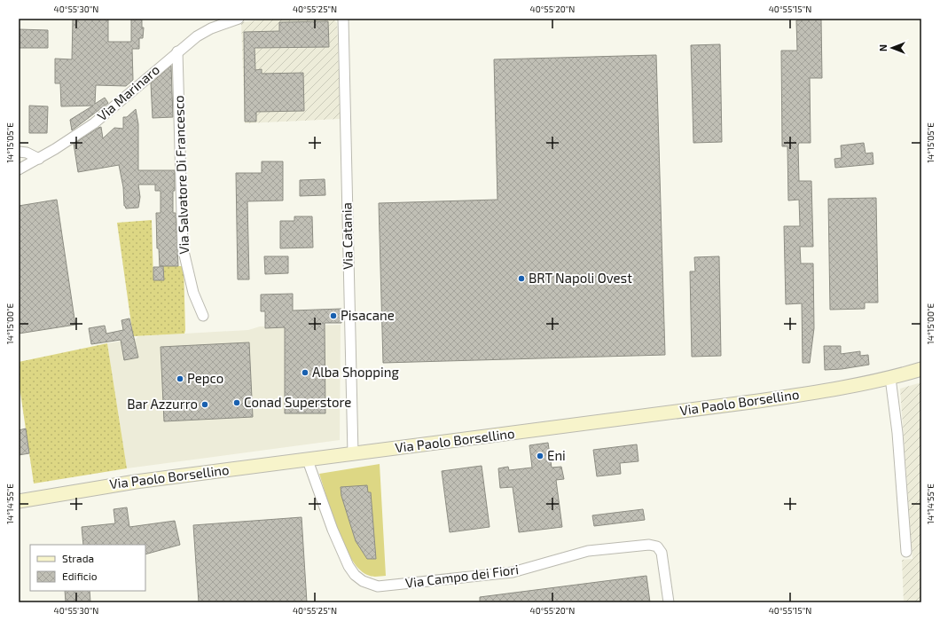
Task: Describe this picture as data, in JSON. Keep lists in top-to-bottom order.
{
  "streets": {
    "main road": ["Via Paolo Borsellino"],
    "street": [
      "Via Marinaro",
      "Via Salvatore Di Francesco",
      "Via Catania",
      "Via Campo dei Fiori"
    ]
  },
  "crossings": [
    ["Via Marinaro", "Via Salvatore Di Francesco"],
    ["Via Catania", "Via Paolo Borsellino"],
    ["Via Paolo Borsellino", "Via Campo dei Fiori"]
  ],
  "places": [
    "BRT Napoli Ovest",
    "Pisacane",
    "Alba Shopping",
    "Pepco",
    "Conad Superstore",
    "Bar Azzurro",
    "Eni"
  ],
  "legend": ["Strada", "Edificio"],
  "north": "left",
  "coordinates": [
    "40°55'30\"N",
    "40°55'25\"N",
    "40°55'20\"N",
    "40°55'15\"N",
    "14°15'05\"E",
    "14°15'00\"E",
    "14°14'55\"E"
  ]
}
